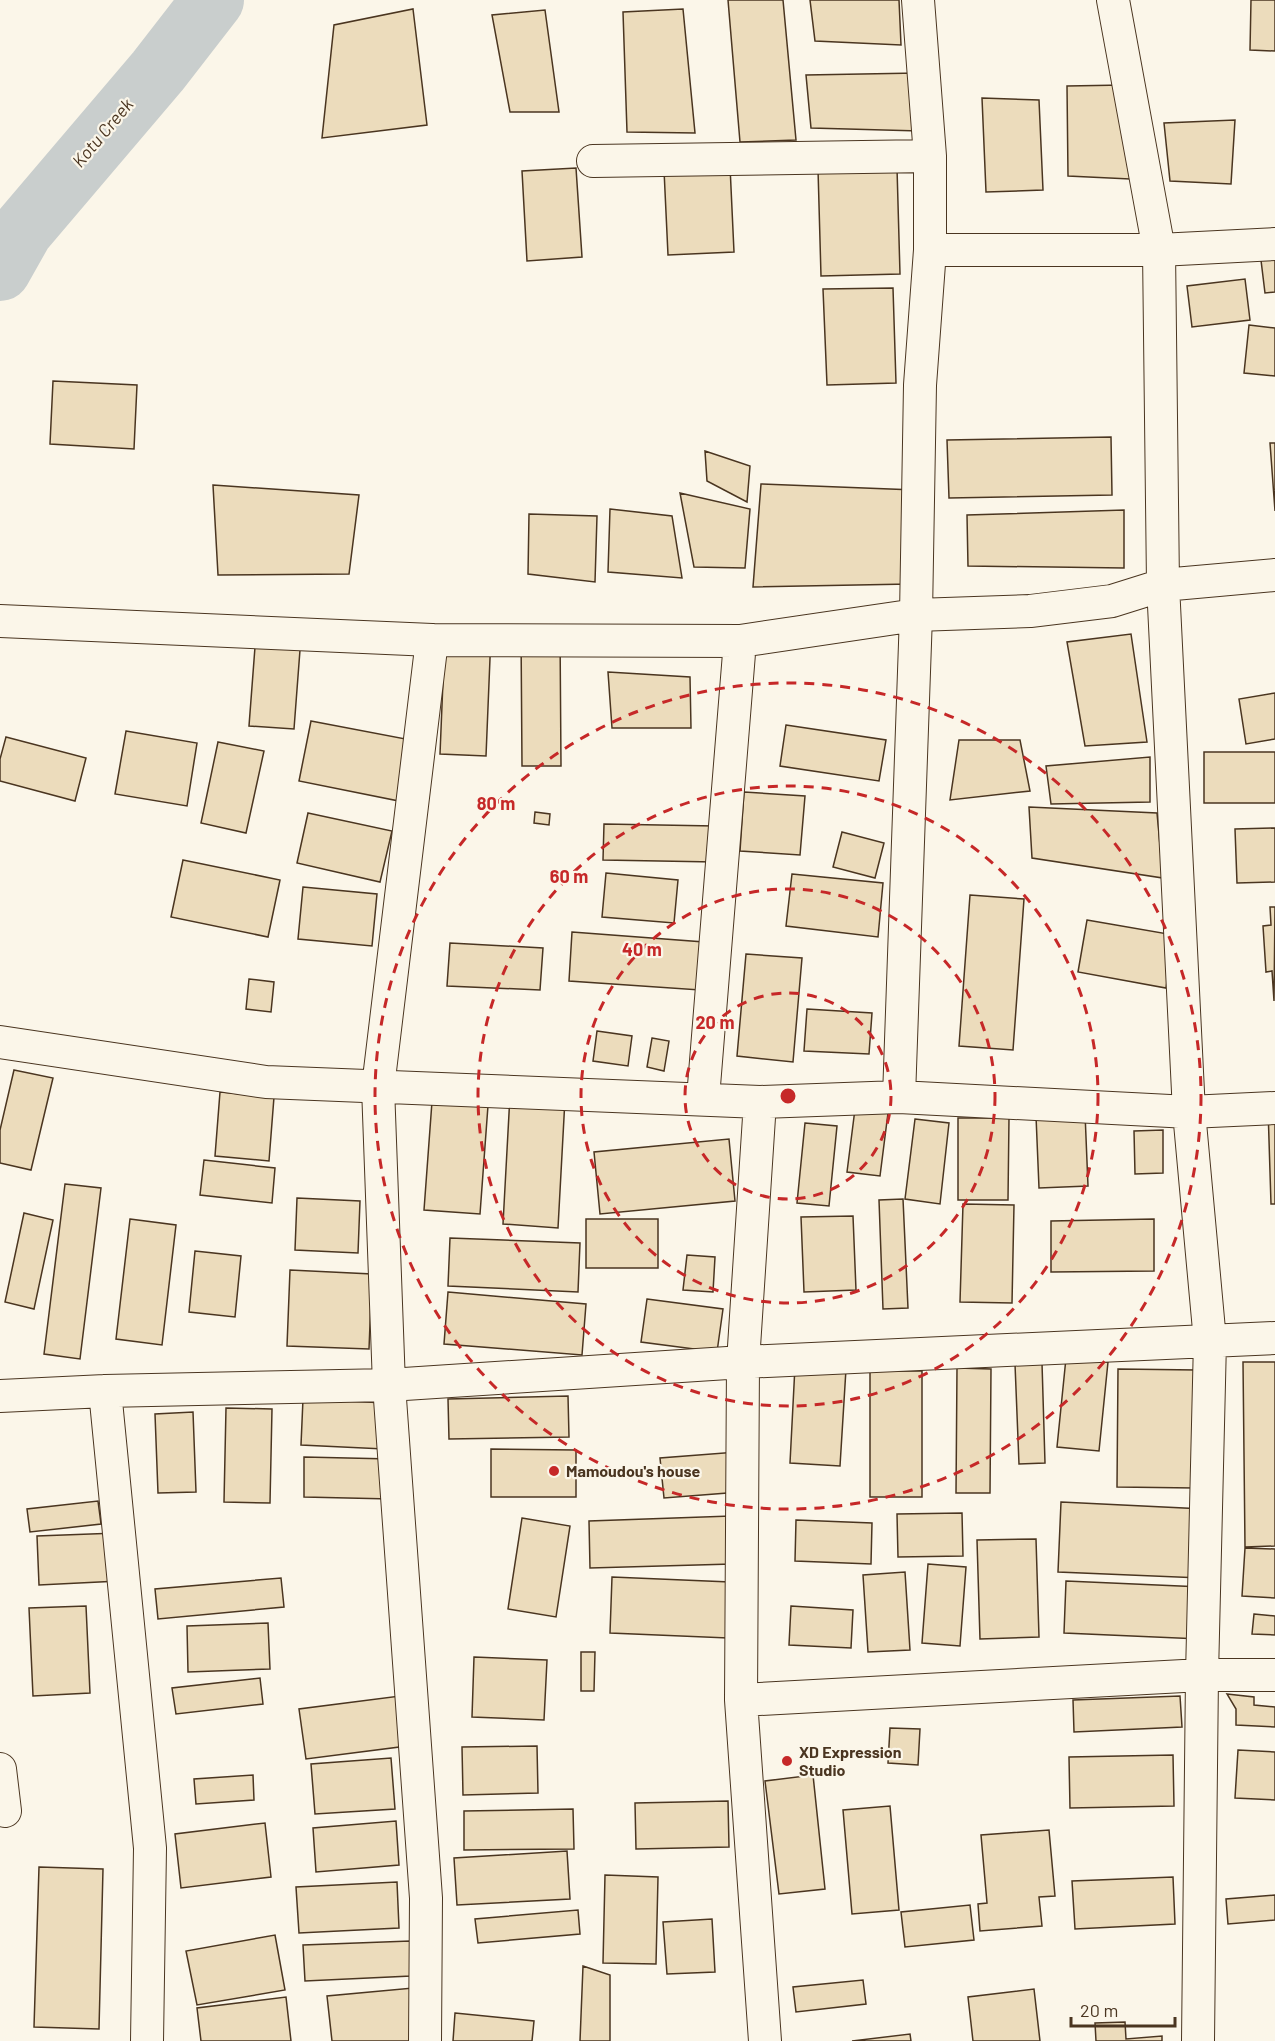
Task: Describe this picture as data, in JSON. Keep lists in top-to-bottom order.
{
  "water": ["Kotu Creek"],
  "places": ["Mamoudou's house", "XD Expression Studio"],
  "scale_bar": "20 m",
  "rings": [
    "80 m",
    "60 m",
    "40 m",
    "20 m"
  ]
}
